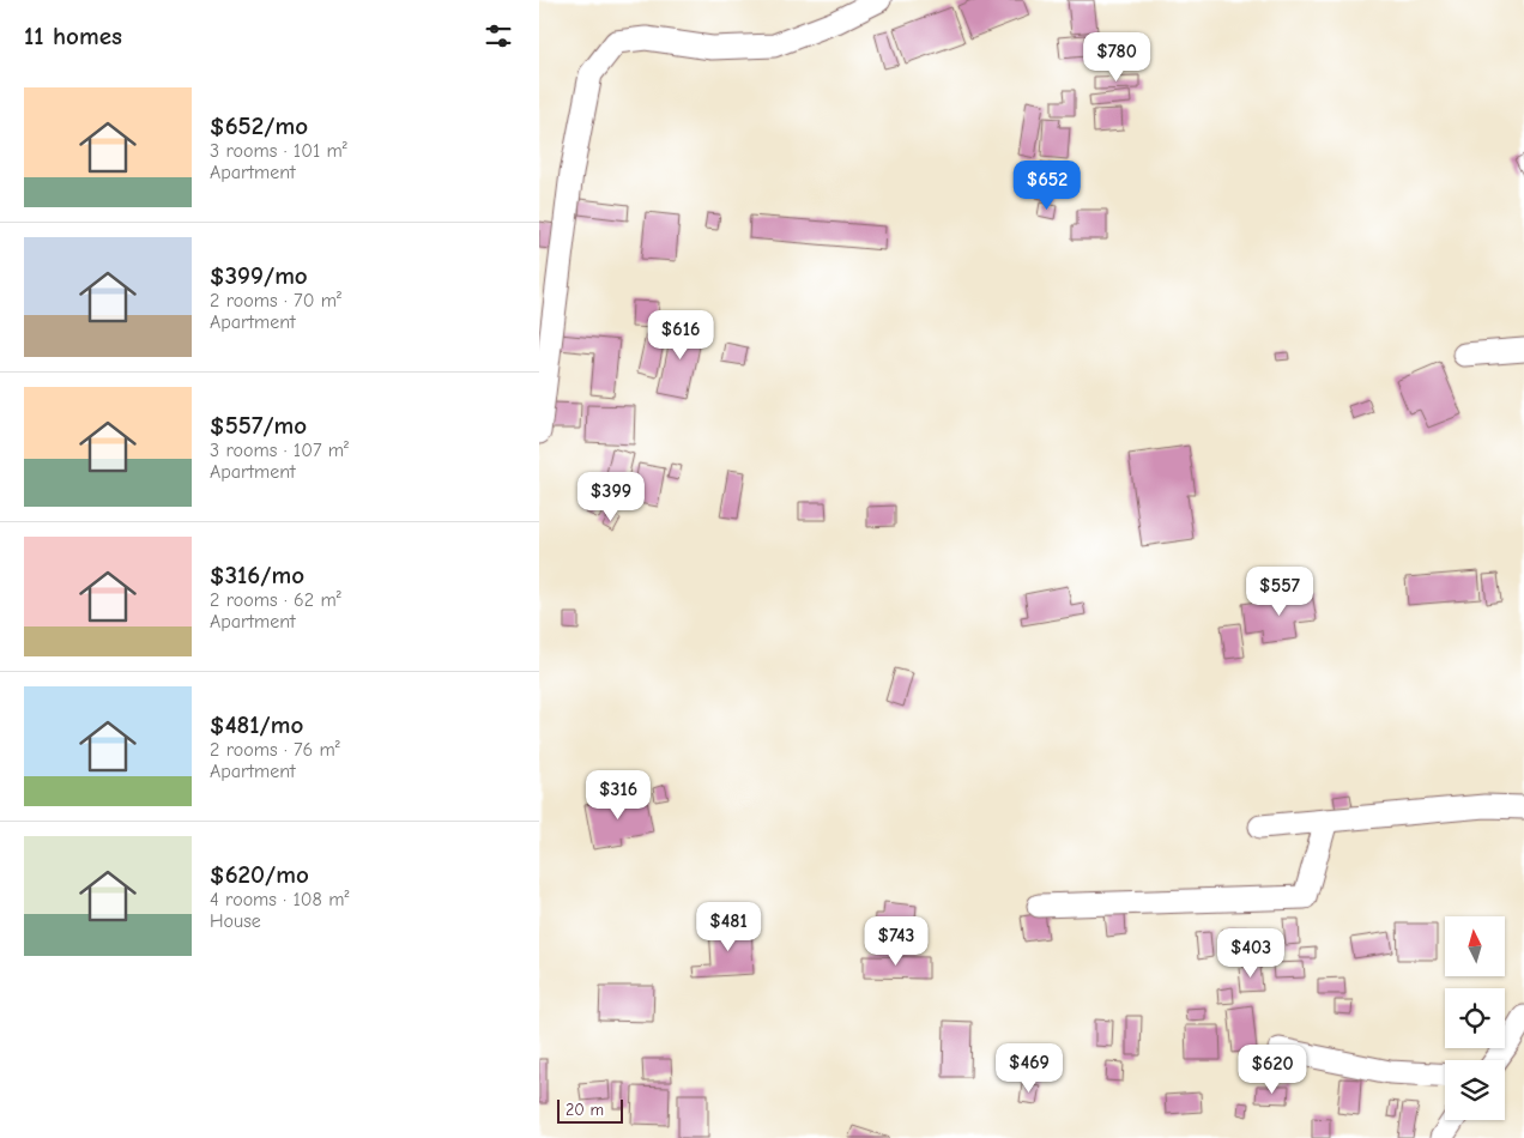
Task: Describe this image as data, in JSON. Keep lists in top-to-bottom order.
{
  "scale_bar": "20 m",
  "north": "top",
  "page": {
    "heading": "11 homes",
    "price": [
      "$780",
      "$652",
      "$616",
      "$399",
      "$557",
      "$316",
      "$481",
      "$743",
      "$403",
      "$469",
      "$620"
    ],
    "list": [
      {
        "name": "$652/mo",
        "note": "3 rooms · 101 m² · Apartment"
      },
      {
        "name": "$399/mo",
        "note": "2 rooms · 70 m² · Apartment"
      },
      {
        "name": "$557/mo",
        "note": "3 rooms · 107 m² · Apartment"
      },
      {
        "name": "$316/mo",
        "note": "2 rooms · 62 m² · Apartment"
      },
      {
        "name": "$481/mo",
        "note": "2 rooms · 76 m² · Apartment"
      },
      {
        "name": "$620/mo",
        "note": "4 rooms · 108 m² · House"
      }
    ],
    "scale": "20 m"
  }
}
